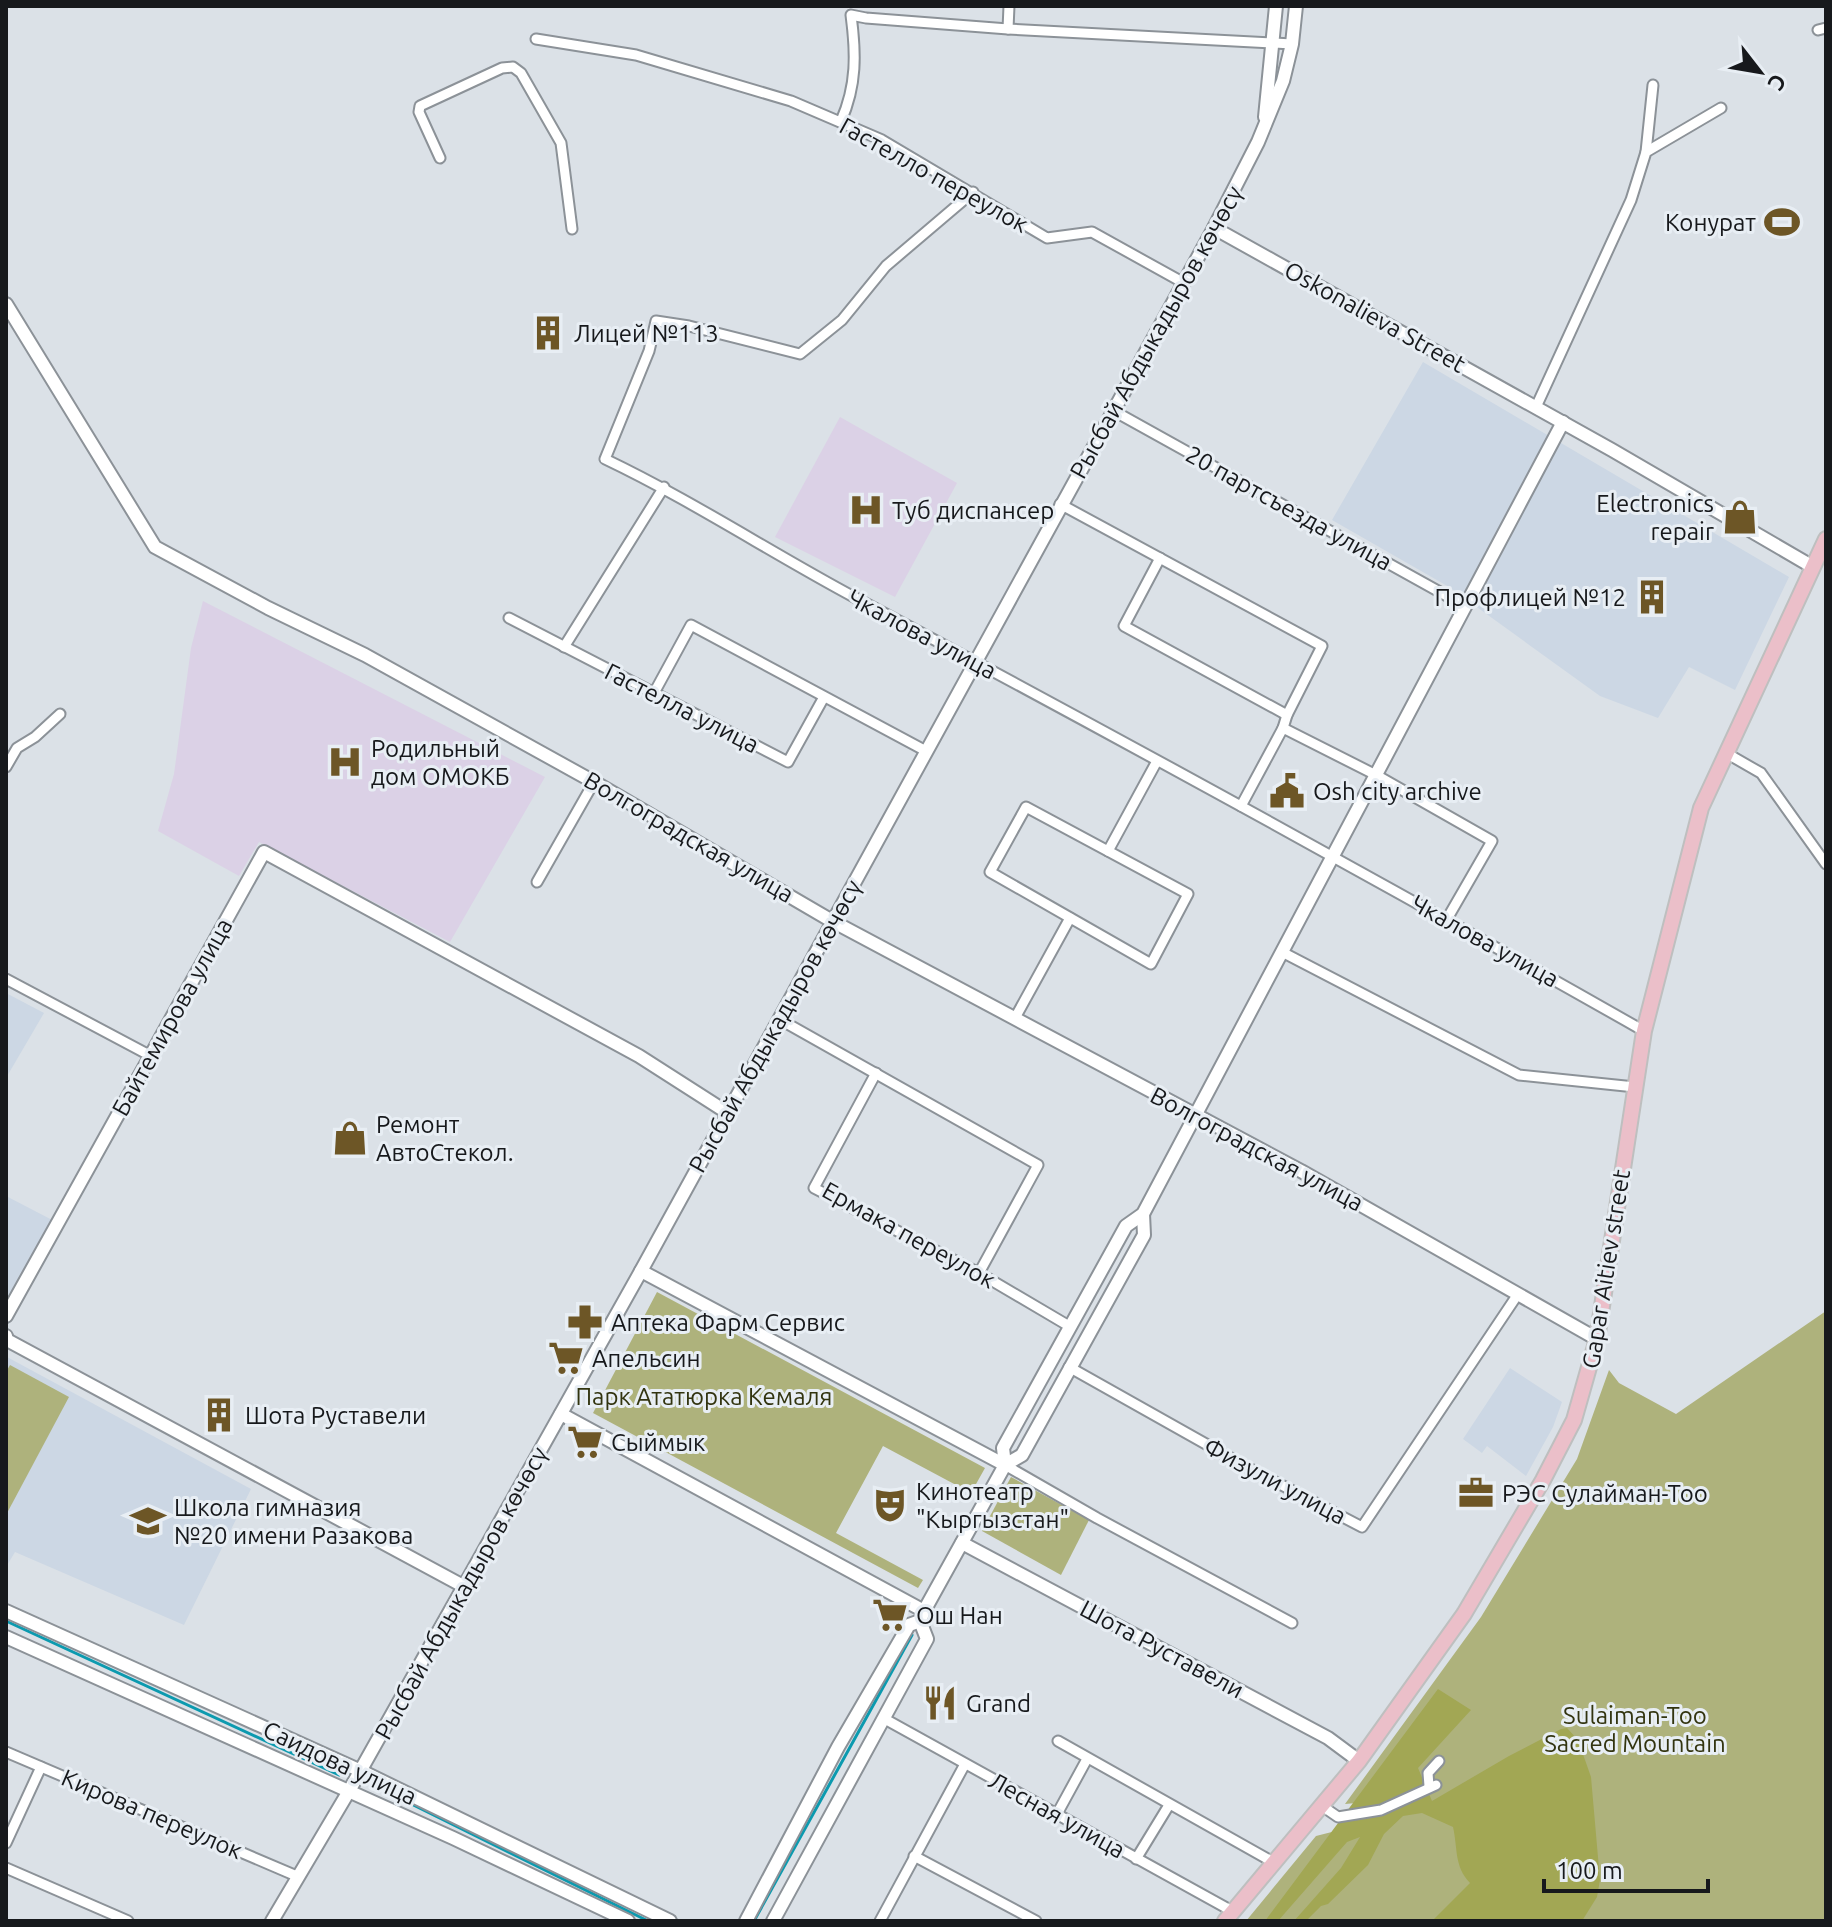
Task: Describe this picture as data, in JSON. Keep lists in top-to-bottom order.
{
  "streets": {
    "main road": ["Gapar Aitiev street"],
    "street": [
      "Гастелло переулок",
      "Oskonalieva Street",
      "Рысбай Абдыкадыров көчөсү",
      "20 партсъезда улица",
      "Чкалова улица",
      "Гастелла улица",
      "Волгоградская улица",
      "Байтемирова улица",
      "Ермака переулок",
      "Физули улица",
      "Шота Руставели",
      "Саидова улица",
      "Кирова переулок",
      "Лесная улица"
    ]
  },
  "crossings": [
    ["Гастелло переулок", "Рысбай Абдыкадыров көчөсү"],
    ["Гастелло переулок", "Чкалова улица"],
    ["Oskonalieva Street", "Рысбай Абдыкадыров көчөсү"],
    ["Oskonalieva Street", "Gapar Aitiev street"],
    ["Рысбай Абдыкадыров көчөсү", "20 партсъезда улица"],
    ["Рысбай Абдыкадыров көчөсү", "Чкалова улица"],
    ["Рысбай Абдыкадыров көчөсү", "Волгоградская улица"],
    ["Рысбай Абдыкадыров көчөсү", "Байтемирова улица"],
    ["Рысбай Абдыкадыров көчөсү", "Саидова улица"],
    ["Рысбай Абдыкадыров көчөсү", "Кирова переулок"],
    ["Чкалова улица", "Gapar Aitiev street"],
    ["Волгоградская улица", "Gapar Aitiev street"],
    ["Волгоградская улица", "Физули улица"],
    ["Gapar Aitiev street", "Шота Руставели"],
    ["Gapar Aitiev street", "Лесная улица"]
  ],
  "parks": ["Парк Ататюрка Кемаля", "Sulaiman-Too Sacred Mountain"],
  "places": {
    "sports": ["Конурат"],
    "building": ["Лицей №113", "Профлицей №12", "Шота Руставели"],
    "hospital": ["Туб диспансер", "Родильный дом ОМОКБ"],
    "shop": ["Electronics repair", "Ремонт АвтоСтекол."],
    "public building": ["Osh city archive"],
    "pharmacy": ["Аптека Фарм Сервис"],
    "supermarket": ["Апельсин", "Сыймык", "Ош Нан"],
    "office": ["РЭС Сулайман-Тоо"],
    "theatre": ["Кинотеатр \"Кыргызстан\""],
    "school or university": ["Школа гимназия №20 имени Разакова"],
    "restaurant": ["Grand"]
  },
  "scale_bar": "100 m",
  "north": "bottom right"
}
